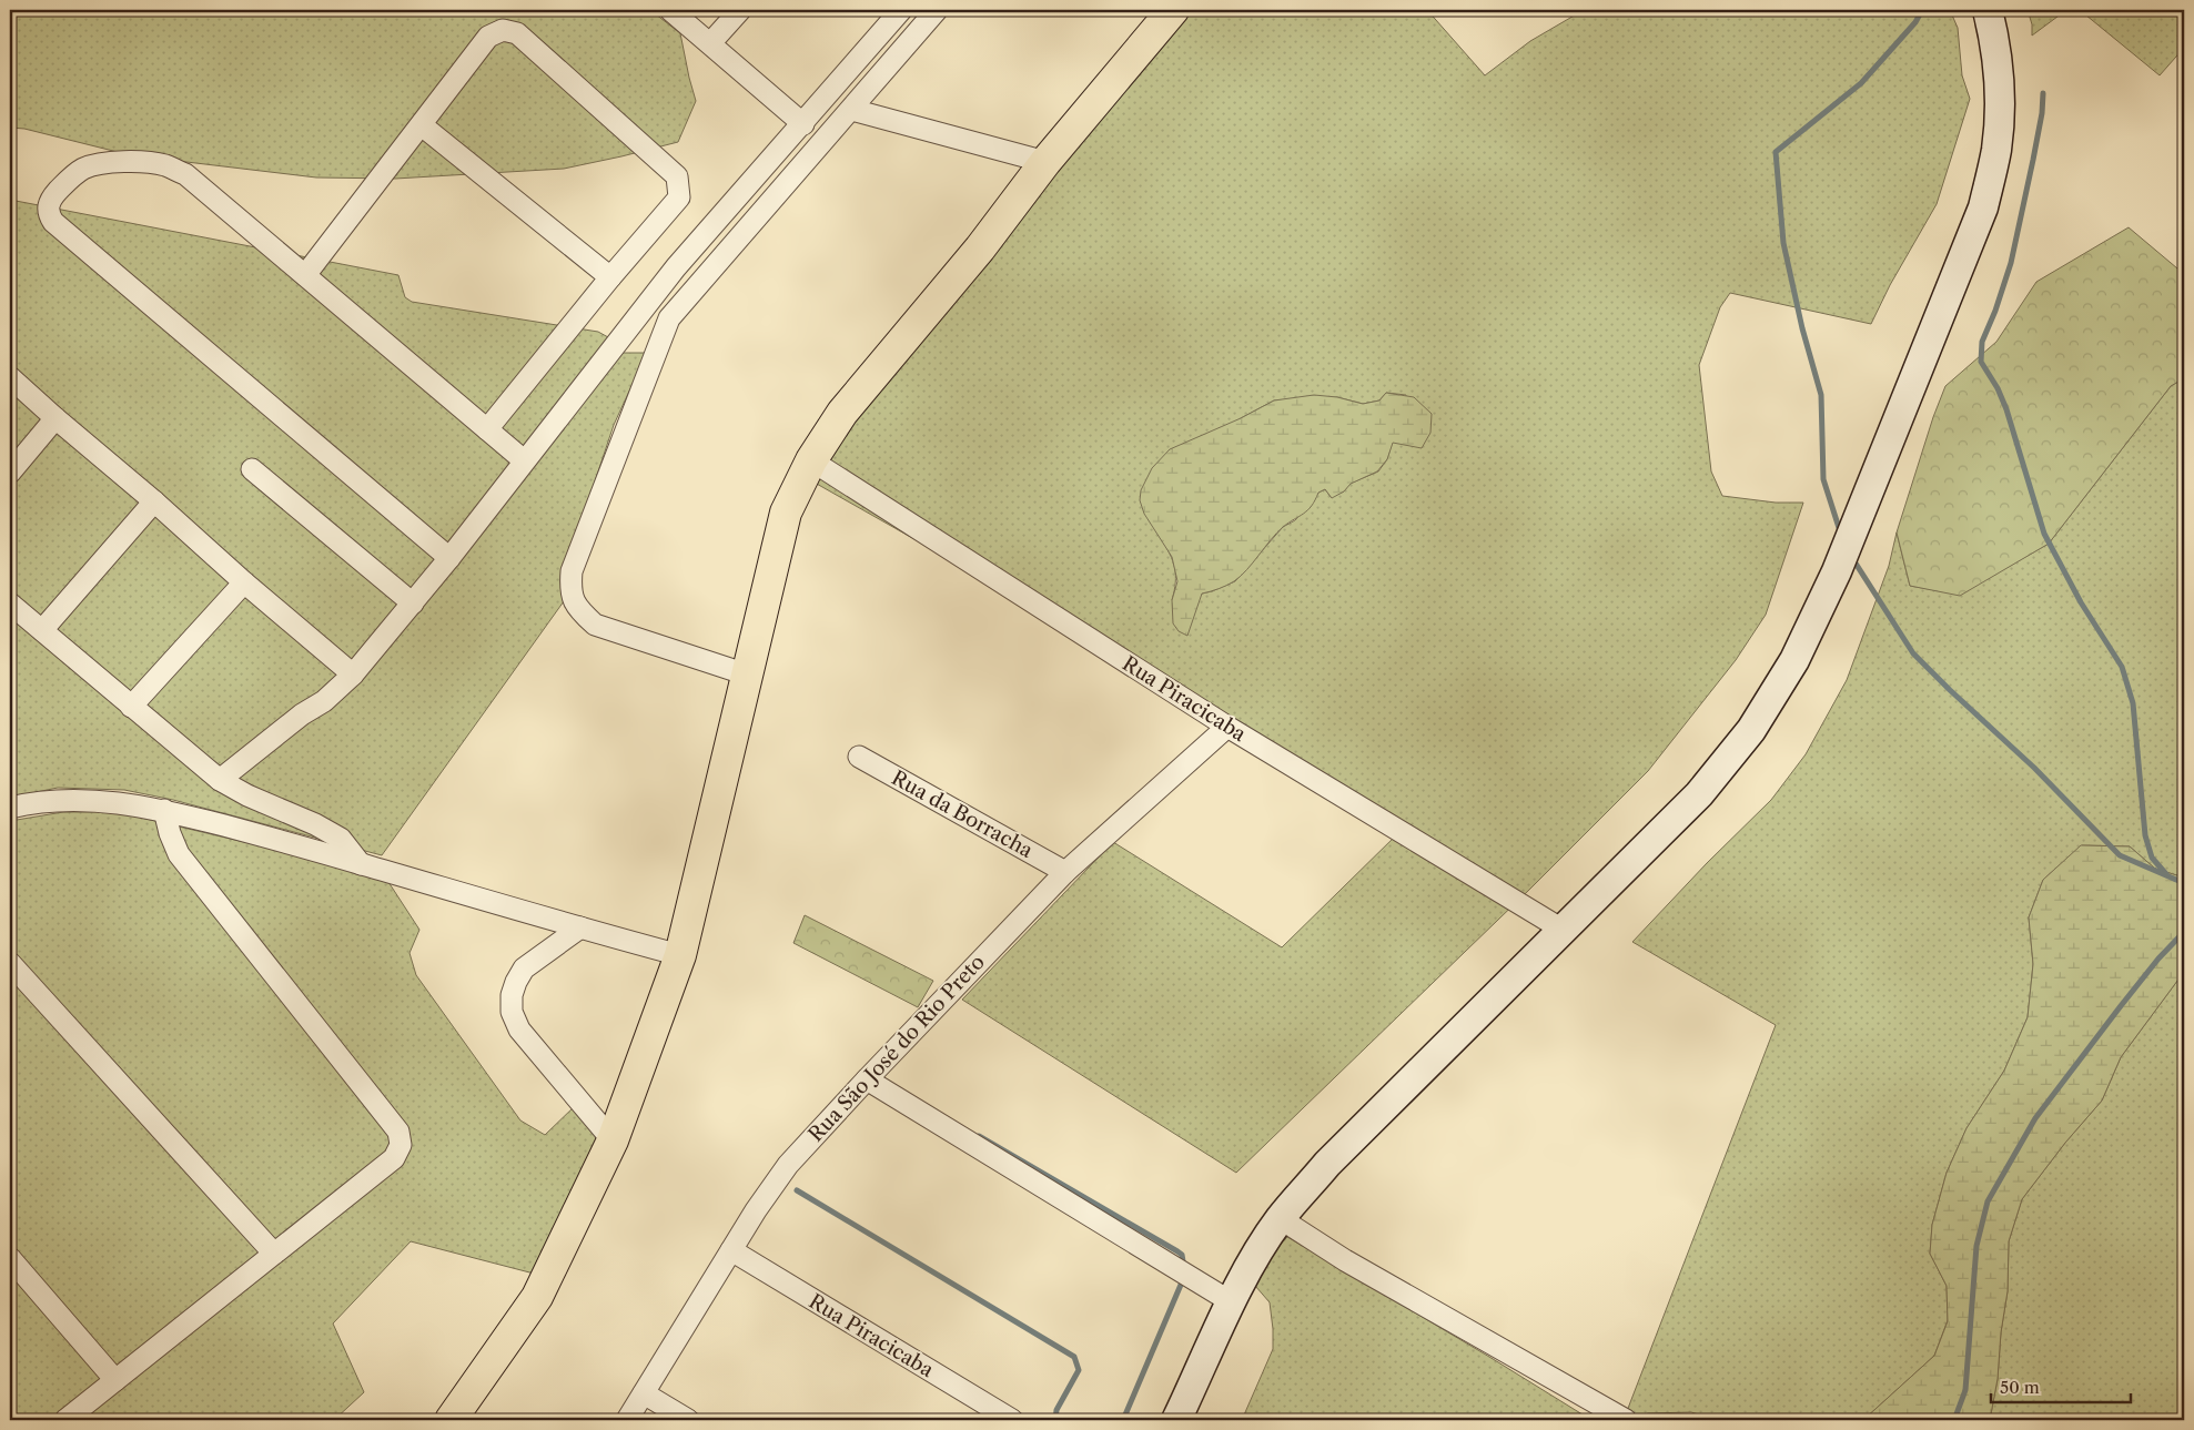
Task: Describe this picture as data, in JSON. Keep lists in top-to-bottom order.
{
  "streets": {
    "street": ["Rua Piracicaba", "Rua da Borracha", "Rua São José do Rio Preto"]
  },
  "crossings": [
    ["Rua Piracicaba", "Rua São José do Rio Preto"],
    ["Rua da Borracha", "Rua São José do Rio Preto"]
  ],
  "scale_bar": "50 m"
}
